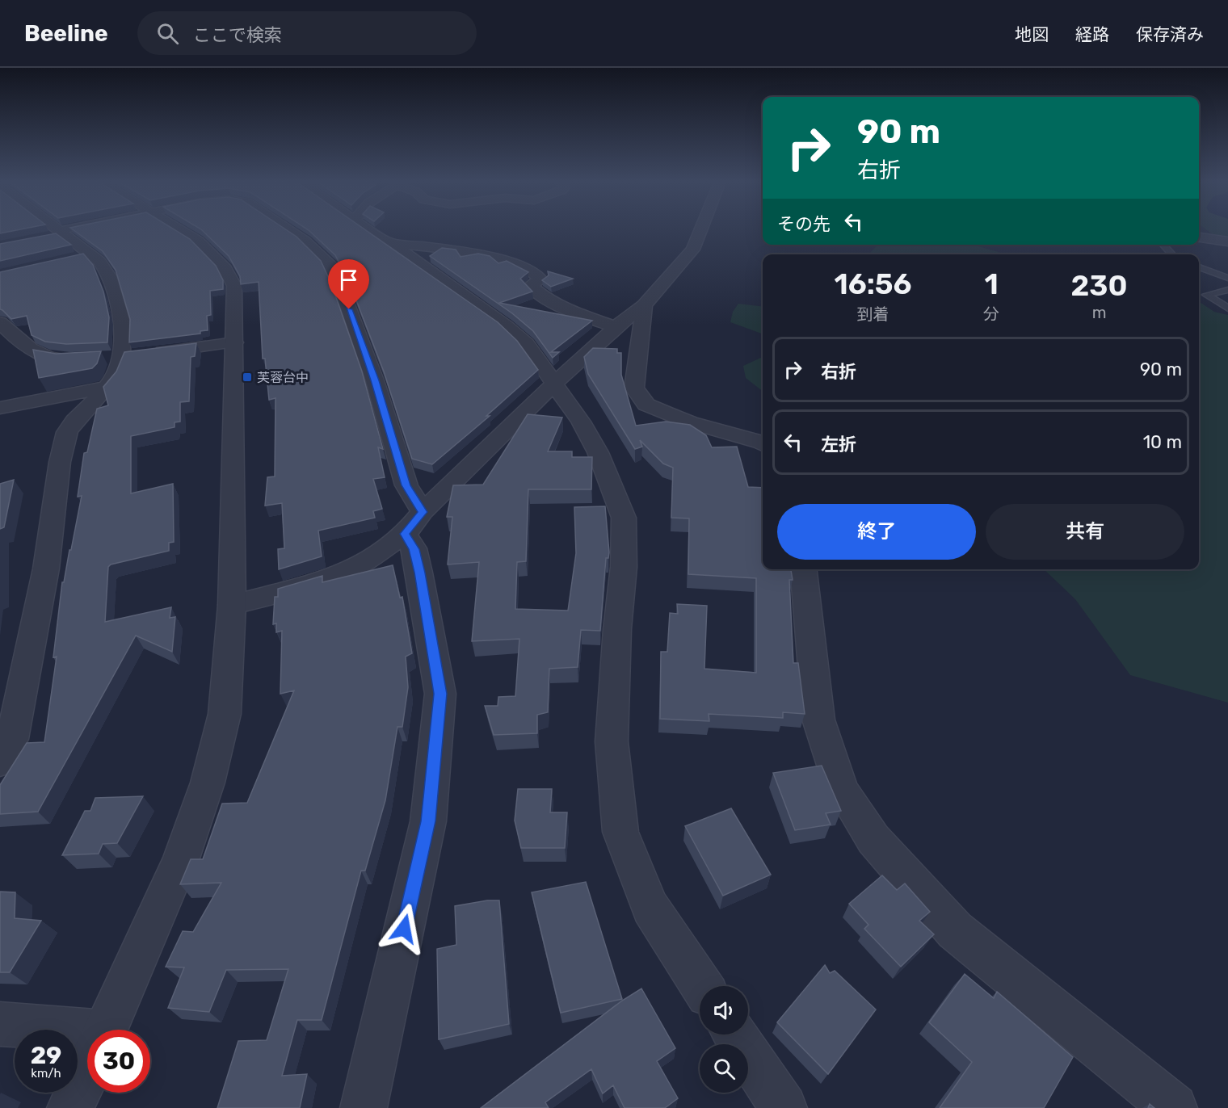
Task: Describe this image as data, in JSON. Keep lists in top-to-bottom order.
{
  "places": {
    "transit": ["芙蓉台中"]
  },
  "page": {
    "header": "Beeline",
    "search": "ここで検索",
    "nav": ["地図", "経路", "保存済み"],
    "turn": ["90 m", "右折"],
    "then": "その先",
    "eta": [
      "16:56",
      "到着",
      "1",
      "分",
      "230",
      "m"
    ],
    "list": [
      {
        "name": "右折",
        "value": "90 m"
      },
      {
        "name": "左折",
        "value": "10 m"
      }
    ],
    "buttons": ["終了", "共有"],
    "speed": "29 km/h",
    "limit": "30"
  }
}
